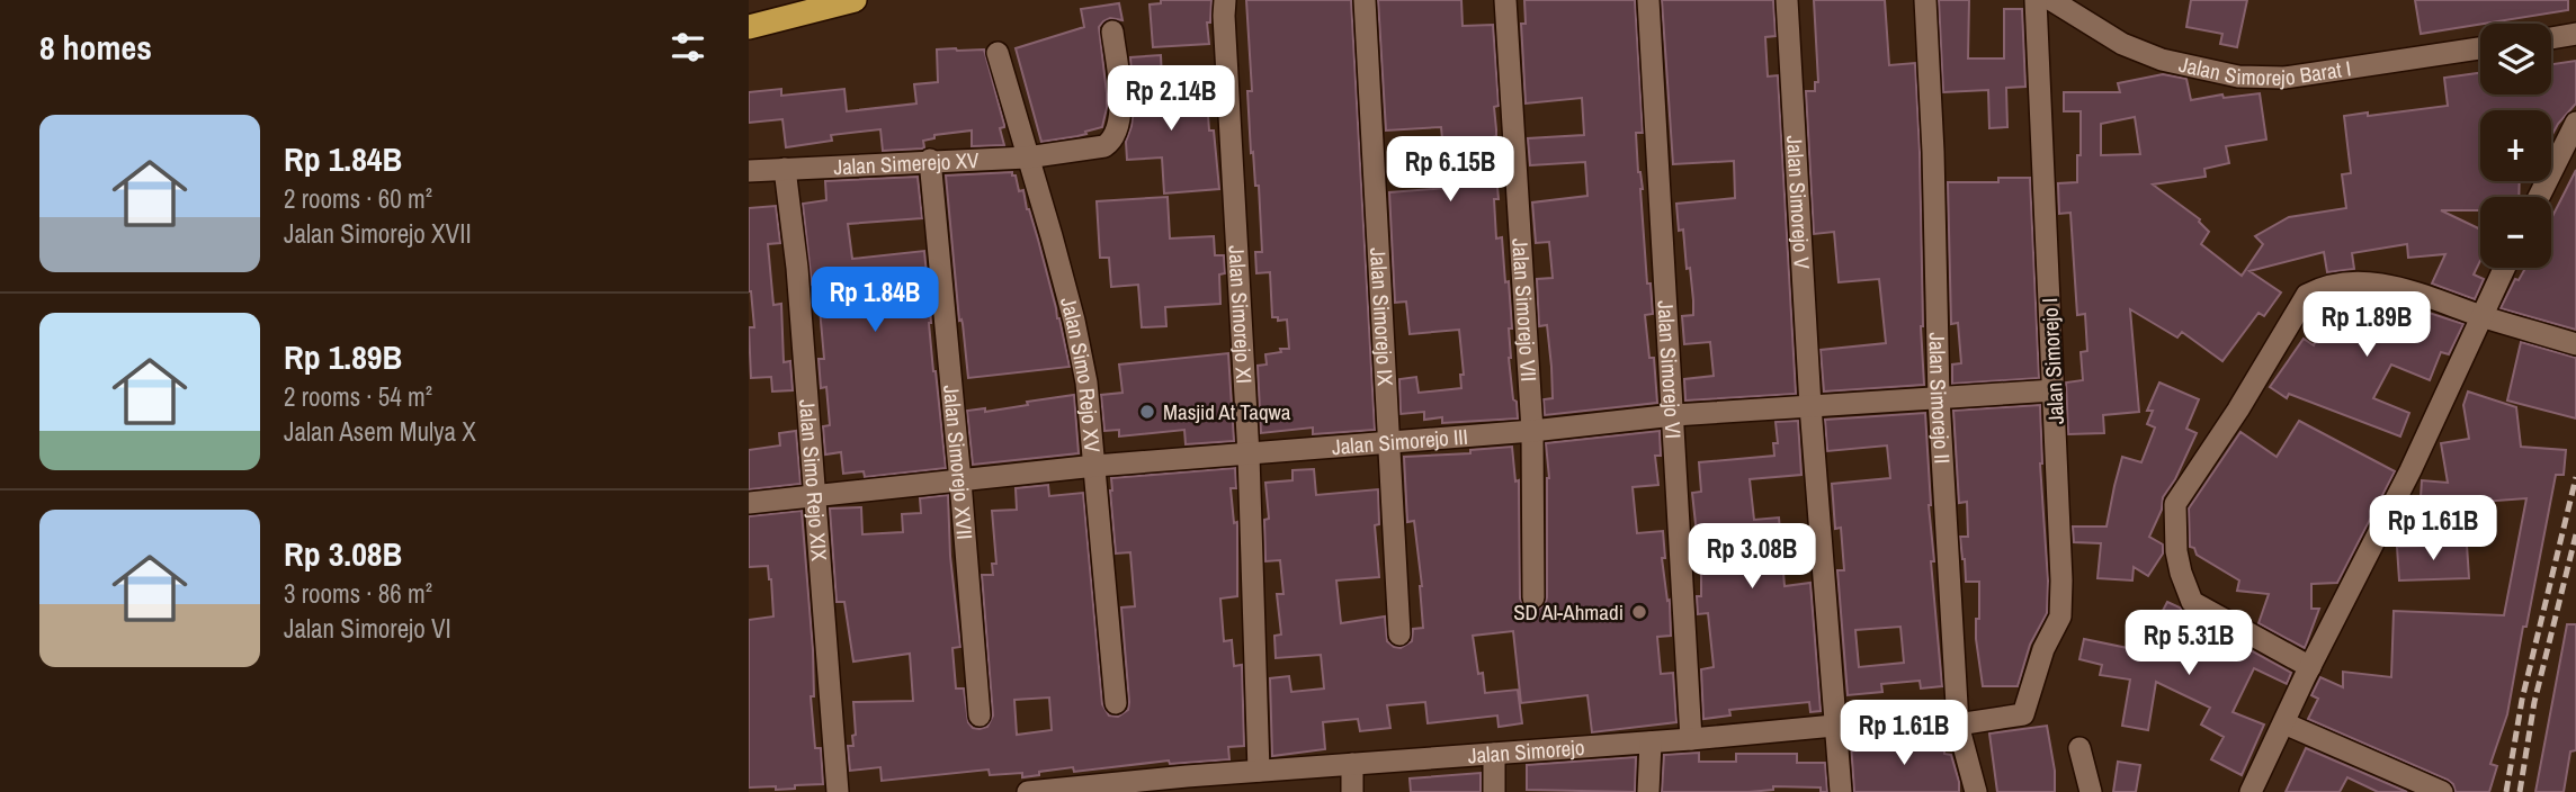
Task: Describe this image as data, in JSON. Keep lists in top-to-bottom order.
{
  "streets": {
    "street": [
      "Jalan Simorejo Barat I",
      "Jalan Simerejo XV",
      "Jalan Simorejo V",
      "Jalan Simorejo VII",
      "Jalan Simorejo XI",
      "Jalan Simorejo IX",
      "Jalan Simorejo I",
      "Jalan Simorejo VI",
      "Jalan Simo Rejo XV",
      "Jalan Simorejo II",
      "Jalan Simorejo III",
      "Jalan Simorejo XVII",
      "Jalan Simo Rejo XIX",
      "Jalan Simorejo"
    ]
  },
  "crossings": [
    ["Jalan Simerejo XV", "Jalan Simo Rejo XV"],
    ["Jalan Simerejo XV", "Jalan Simorejo XVII"],
    ["Jalan Simerejo XV", "Jalan Simo Rejo XIX"],
    ["Jalan Simorejo V", "Jalan Simorejo III"],
    ["Jalan Simorejo V", "Jalan Simorejo"],
    ["Jalan Simorejo VII", "Jalan Simorejo III"],
    ["Jalan Simorejo XI", "Jalan Simorejo III"],
    ["Jalan Simorejo XI", "Jalan Simorejo"],
    ["Jalan Simorejo IX", "Jalan Simorejo III"],
    ["Jalan Simorejo I", "Jalan Simorejo III"],
    ["Jalan Simorejo I", "Jalan Simorejo"],
    ["Jalan Simorejo VI", "Jalan Simorejo III"],
    ["Jalan Simorejo VI", "Jalan Simorejo"],
    ["Jalan Simo Rejo XV", "Jalan Simorejo III"],
    ["Jalan Simorejo II", "Jalan Simorejo III"],
    ["Jalan Simorejo II", "Jalan Simorejo"],
    ["Jalan Simorejo III", "Jalan Simorejo XVII"],
    ["Jalan Simorejo III", "Jalan Simo Rejo XIX"]
  ],
  "places": ["Masjid At Taqwa", "SD Al-Ahmadi"],
  "page": {
    "heading": "8 homes",
    "map_buttons": ["+", "−"],
    "price": [
      "Rp 2.14B",
      "Rp 6.15B",
      "Rp 1.84B",
      "Rp 1.89B",
      "Rp 1.61B",
      "Rp 3.08B",
      "Rp 5.31B",
      "Rp 1.61B"
    ],
    "list": [
      {
        "name": "Rp 1.84B",
        "note": "2 rooms · 60 m² · Jalan Simorejo XVII"
      },
      {
        "name": "Rp 1.89B",
        "note": "2 rooms · 54 m² · Jalan Asem Mulya X"
      },
      {
        "name": "Rp 3.08B",
        "note": "3 rooms · 86 m² · Jalan Simorejo VI"
      }
    ]
  }
}
